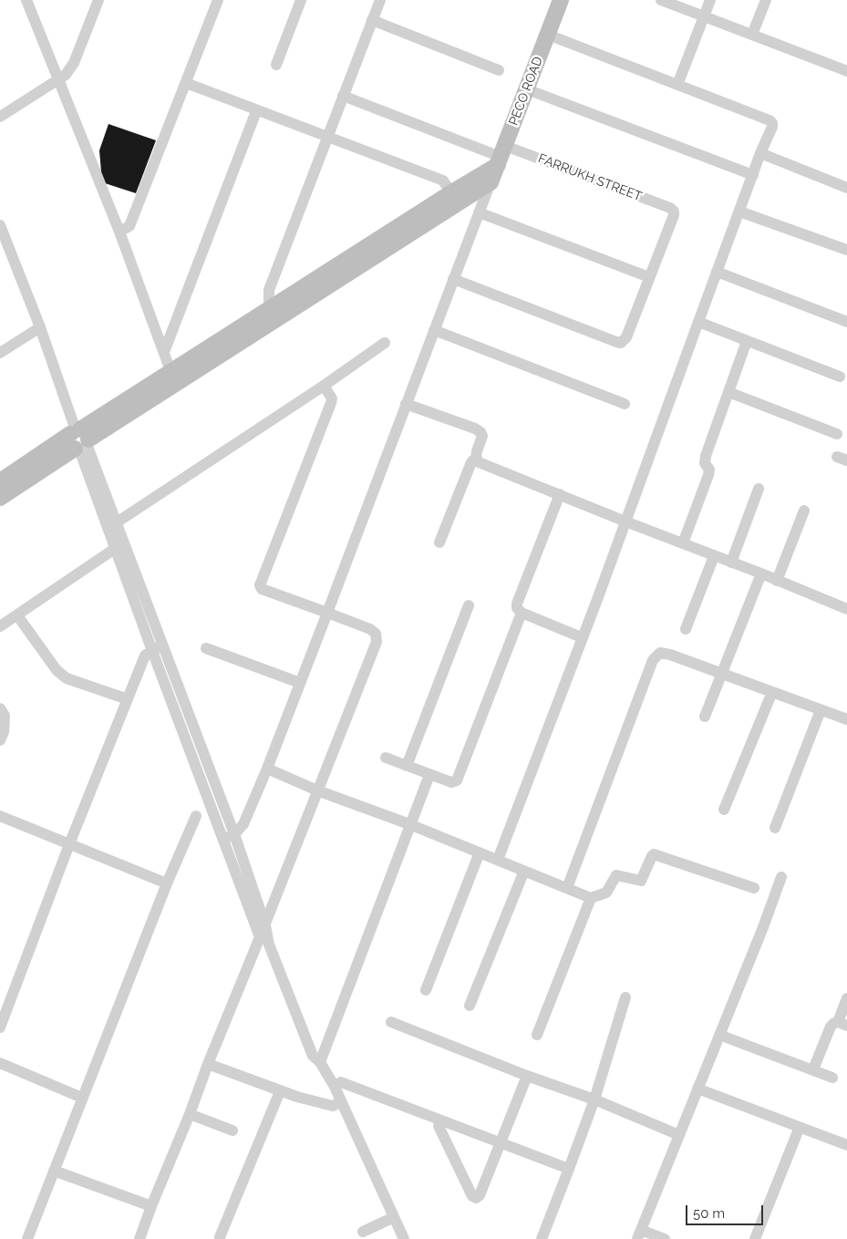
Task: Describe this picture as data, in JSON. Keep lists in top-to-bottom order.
{
  "streets": {
    "street": ["PECO ROAD", "FARRUKH STREET"]
  },
  "crossings": [
    ["PECO ROAD", "FARRUKH STREET"]
  ],
  "scale_bar": "50 m"
}
